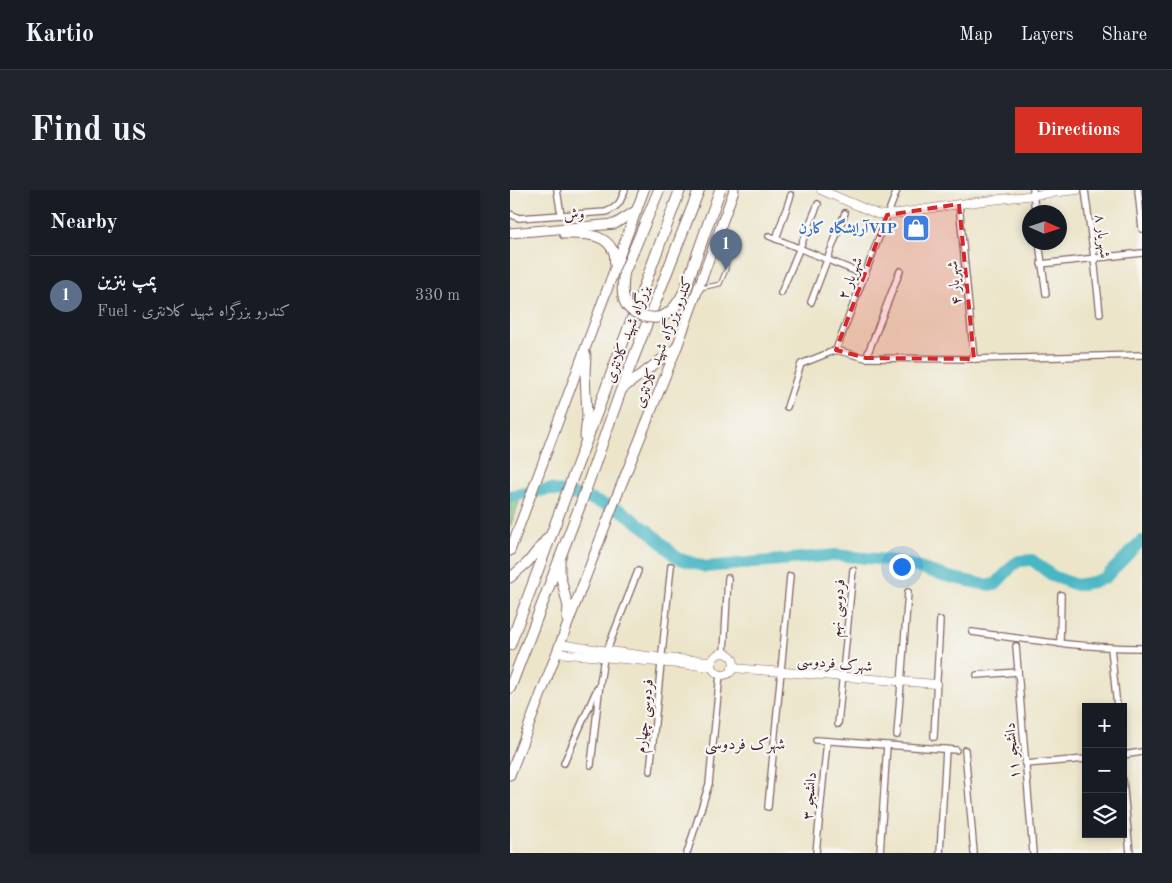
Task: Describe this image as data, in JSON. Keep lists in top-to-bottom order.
{
  "streets": {
    "highway": ["بزرگراه شهید کلانتری"],
    "main road": ["وش", "کندرو بزرگراه شهید کلانتری"],
    "street": [
      "شهریار ۸",
      "۲ شهریار",
      "شهریار ۴",
      "فردوسی نهم",
      "شهرک فردوسی",
      "فردوسی چهارم",
      "دانشجو ۱۱",
      "دانشجو ۳"
    ]
  },
  "crossings": [
    ["فردوسی نهم", "شهرک فردوسی"]
  ],
  "districts": ["شهرک فردوسی"],
  "places": {
    "shop": ["آرایشگاه کارنVIP"]
  },
  "north": "right",
  "page": {
    "header": "Kartio",
    "nav": ["Map", "Layers", "Share"],
    "buttons": "Directions",
    "title": "Find us",
    "heading": "Nearby",
    "pins": "1",
    "list": [
      {
        "mark": "1",
        "name": "پمپ بنزین",
        "note": "Fuel · کندرو بزرگراه شهید کلانتری",
        "value": "330 m"
      }
    ],
    "map_buttons": ["+", "−"]
  }
}
